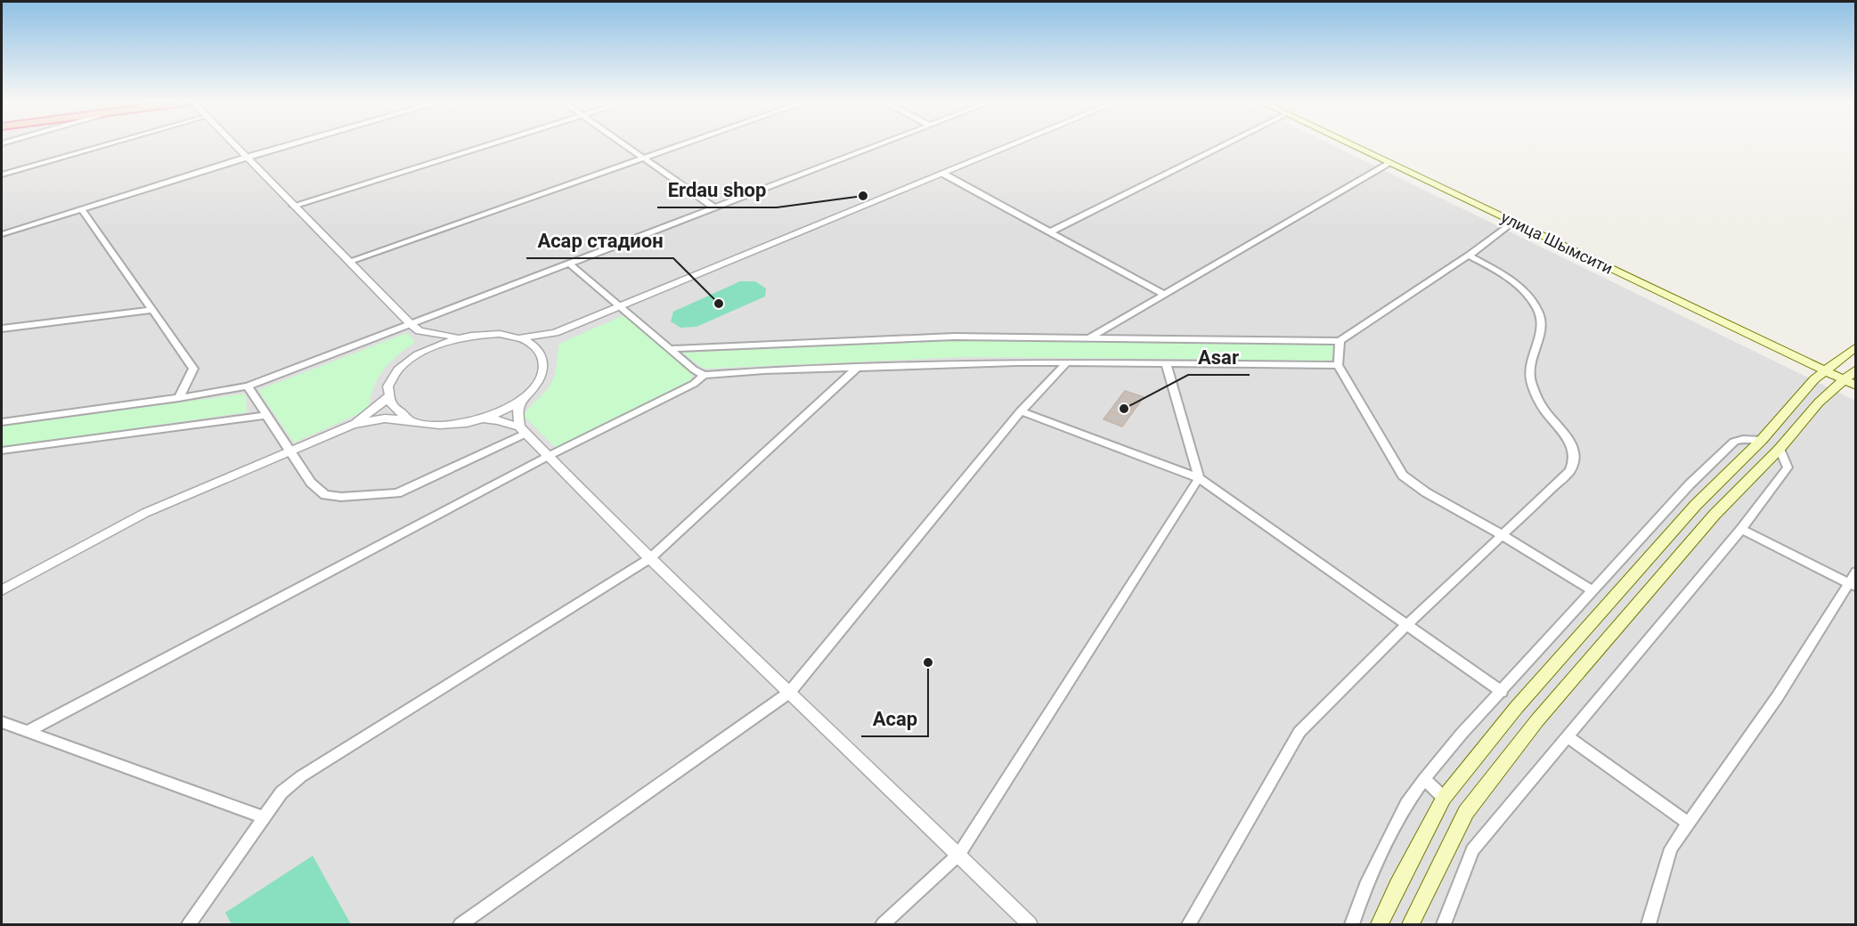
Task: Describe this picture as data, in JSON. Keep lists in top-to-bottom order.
{
  "streets": {
    "main road": ["улица Шымсити"]
  },
  "places": [
    "Erdau shop",
    "Асар стадион",
    "Asar",
    "Асар"
  ]
}
